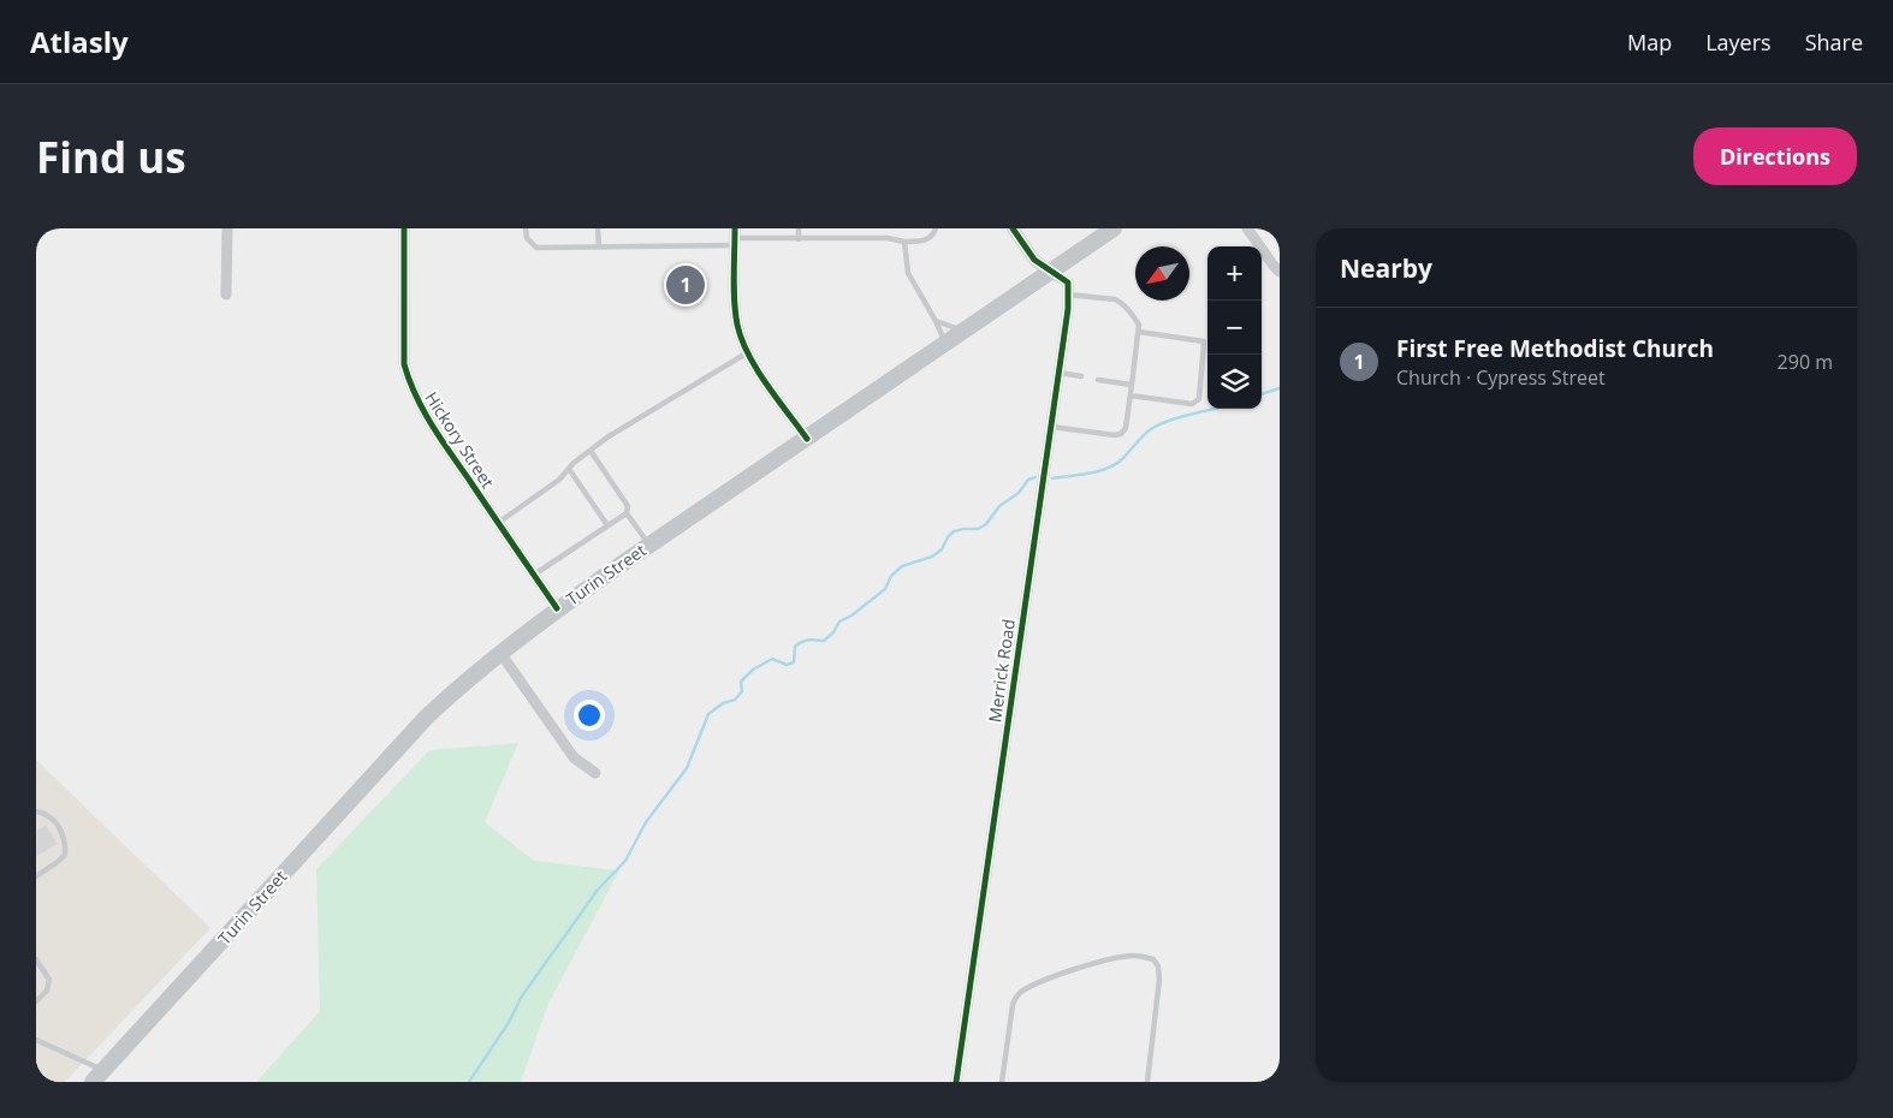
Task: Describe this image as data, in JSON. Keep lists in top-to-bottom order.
{
  "streets": {
    "main road": ["Turin Street"],
    "street": ["Hickory Street", "Merrick Road"]
  },
  "crossings": [
    ["Hickory Street", "Turin Street"]
  ],
  "north": "bottom left",
  "page": {
    "header": "Atlasly",
    "nav": ["Map", "Layers", "Share"],
    "buttons": "Directions",
    "title": "Find us",
    "heading": "Nearby",
    "map_buttons": ["+", "−"],
    "pins": "1",
    "list": [
      {
        "mark": "1",
        "name": "First Free Methodist Church",
        "note": "Church · Cypress Street",
        "value": "290 m"
      }
    ]
  }
}
